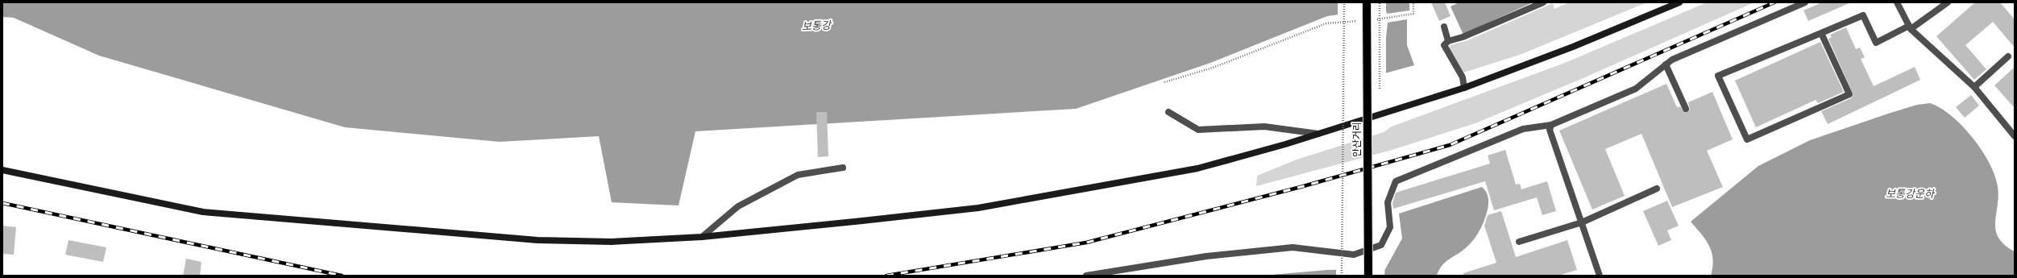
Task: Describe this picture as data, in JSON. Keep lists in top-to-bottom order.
{
  "streets": {
    "main road": ["안산거리"]
  },
  "water": ["보통강", "보통강운하"]
}
